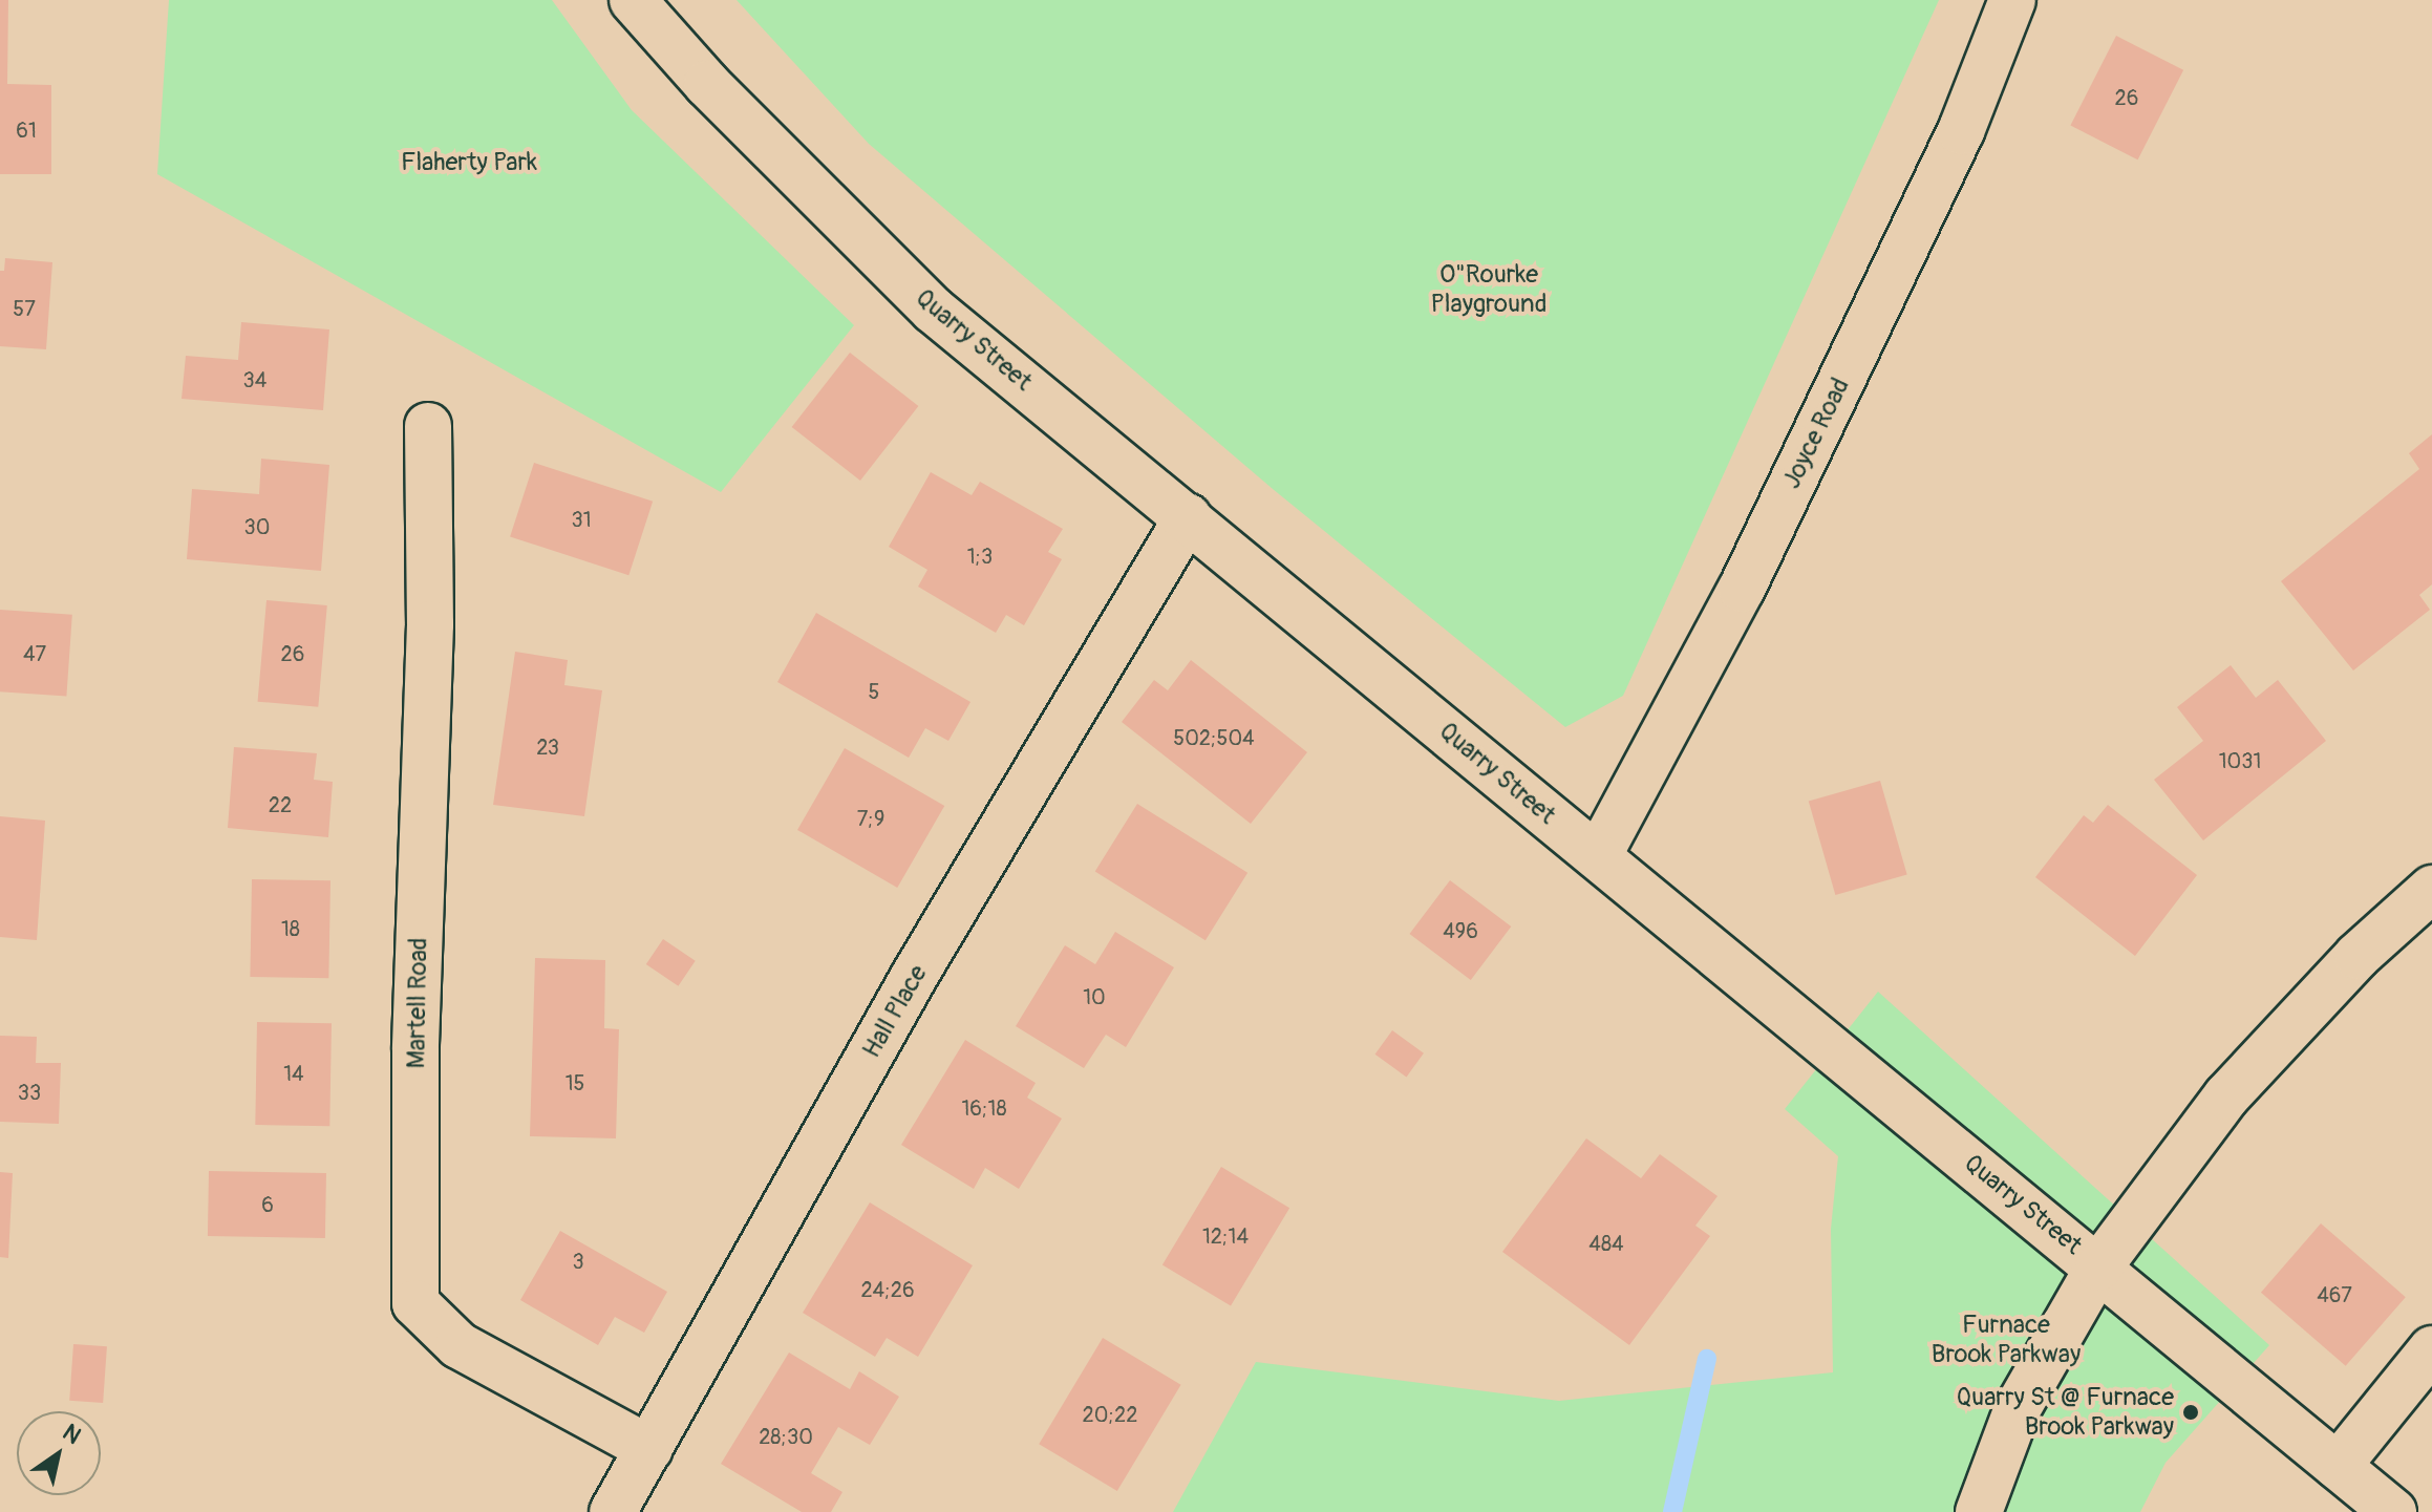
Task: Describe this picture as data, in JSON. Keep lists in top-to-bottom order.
{
  "streets": {
    "street": [
      "Quarry Street",
      "Joyce Road",
      "Martell Road",
      "Hall Place"
    ]
  },
  "crossings": [
    ["Quarry Street", "Joyce Road"],
    ["Quarry Street", "Hall Place"],
    ["Martell Road", "Hall Place"]
  ],
  "parks": ["Flaherty Park", "O\"Rourke Playground", "Furnace Brook Parkway"],
  "places": ["Quarry St @ Furnace Brook Parkway"],
  "house_numbers": [
    "26",
    "61",
    "57",
    "34",
    "31",
    "30",
    "1;3",
    "47",
    "26",
    "5",
    "502;504",
    "23",
    "1031",
    "22",
    "7;9",
    "18",
    "496",
    "10",
    "14",
    "15",
    "33",
    "16;18",
    "6",
    "12;14",
    "484",
    "3",
    "24;26",
    "467",
    "20;22",
    "28;30"
  ],
  "north": "top right"
}
